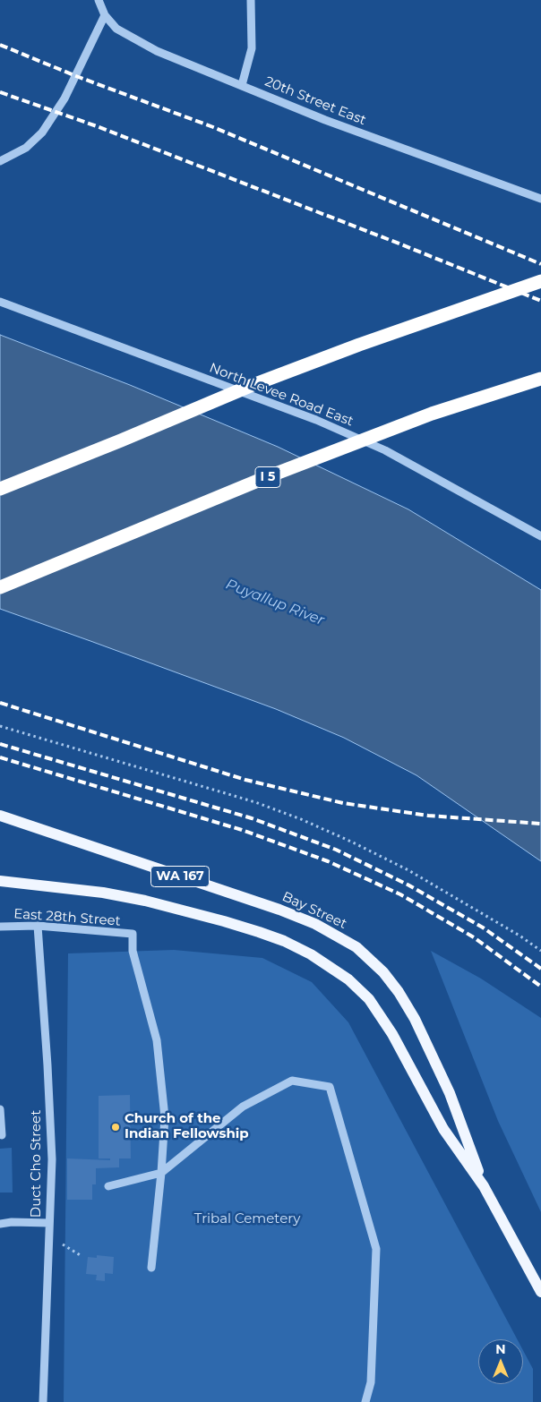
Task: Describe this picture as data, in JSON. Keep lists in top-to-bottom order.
{
  "streets": {
    "highway": ["I 5"],
    "main road": ["WA 167", "Bay Street"],
    "street": [
      "20th Street East",
      "North Levee Road East",
      "East 28th Street",
      "Duct Cho Street"
    ]
  },
  "crossings": [
    ["East 28th Street", "Duct Cho Street"]
  ],
  "water": ["Puyallup River"],
  "parks": ["Tribal Cemetery"],
  "places": ["Church of the Indian Fellowship"],
  "north": "top"
}
